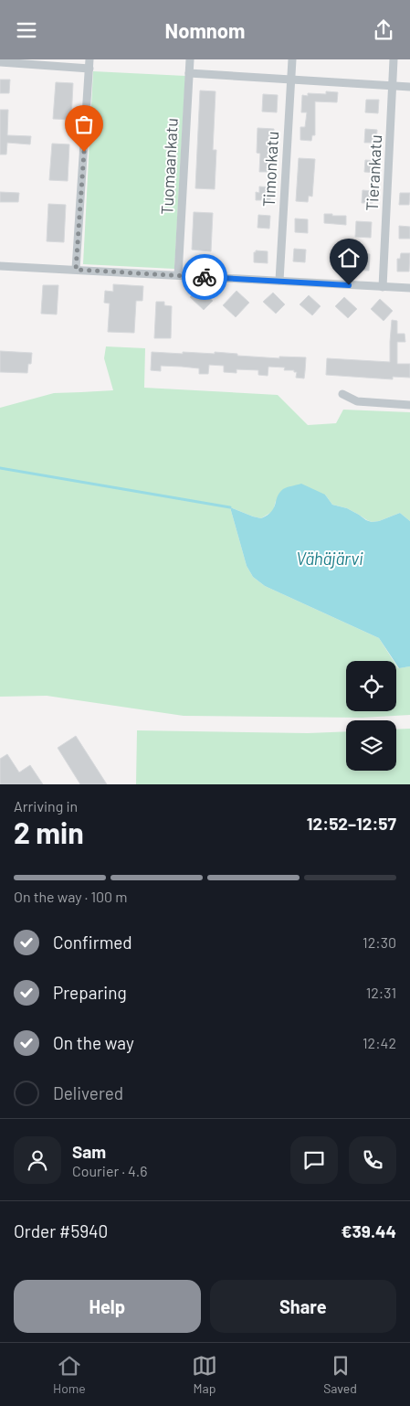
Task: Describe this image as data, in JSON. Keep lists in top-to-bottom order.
{
  "streets": {
    "street": ["Tuomaankatu", "Timonkatu", "Tierankatu"]
  },
  "water": ["Vähäjärvi"],
  "page": {
    "header": "Nomnom",
    "heading": ["2 min", "Arriving in", "12:52–12:57"],
    "panel": [
      "Sam",
      "Courier · 4.6",
      "Order #5940",
      "€39.44"
    ],
    "bar": "On the way · 100 m",
    "list": [
      ["Confirmed", "12:30"],
      ["Preparing", "12:31"],
      ["On the way", "12:42"],
      "Delivered"
    ],
    "buttons": ["Help", "Share"],
    "tabs": ["Home", "Map", "Saved"]
  }
}
